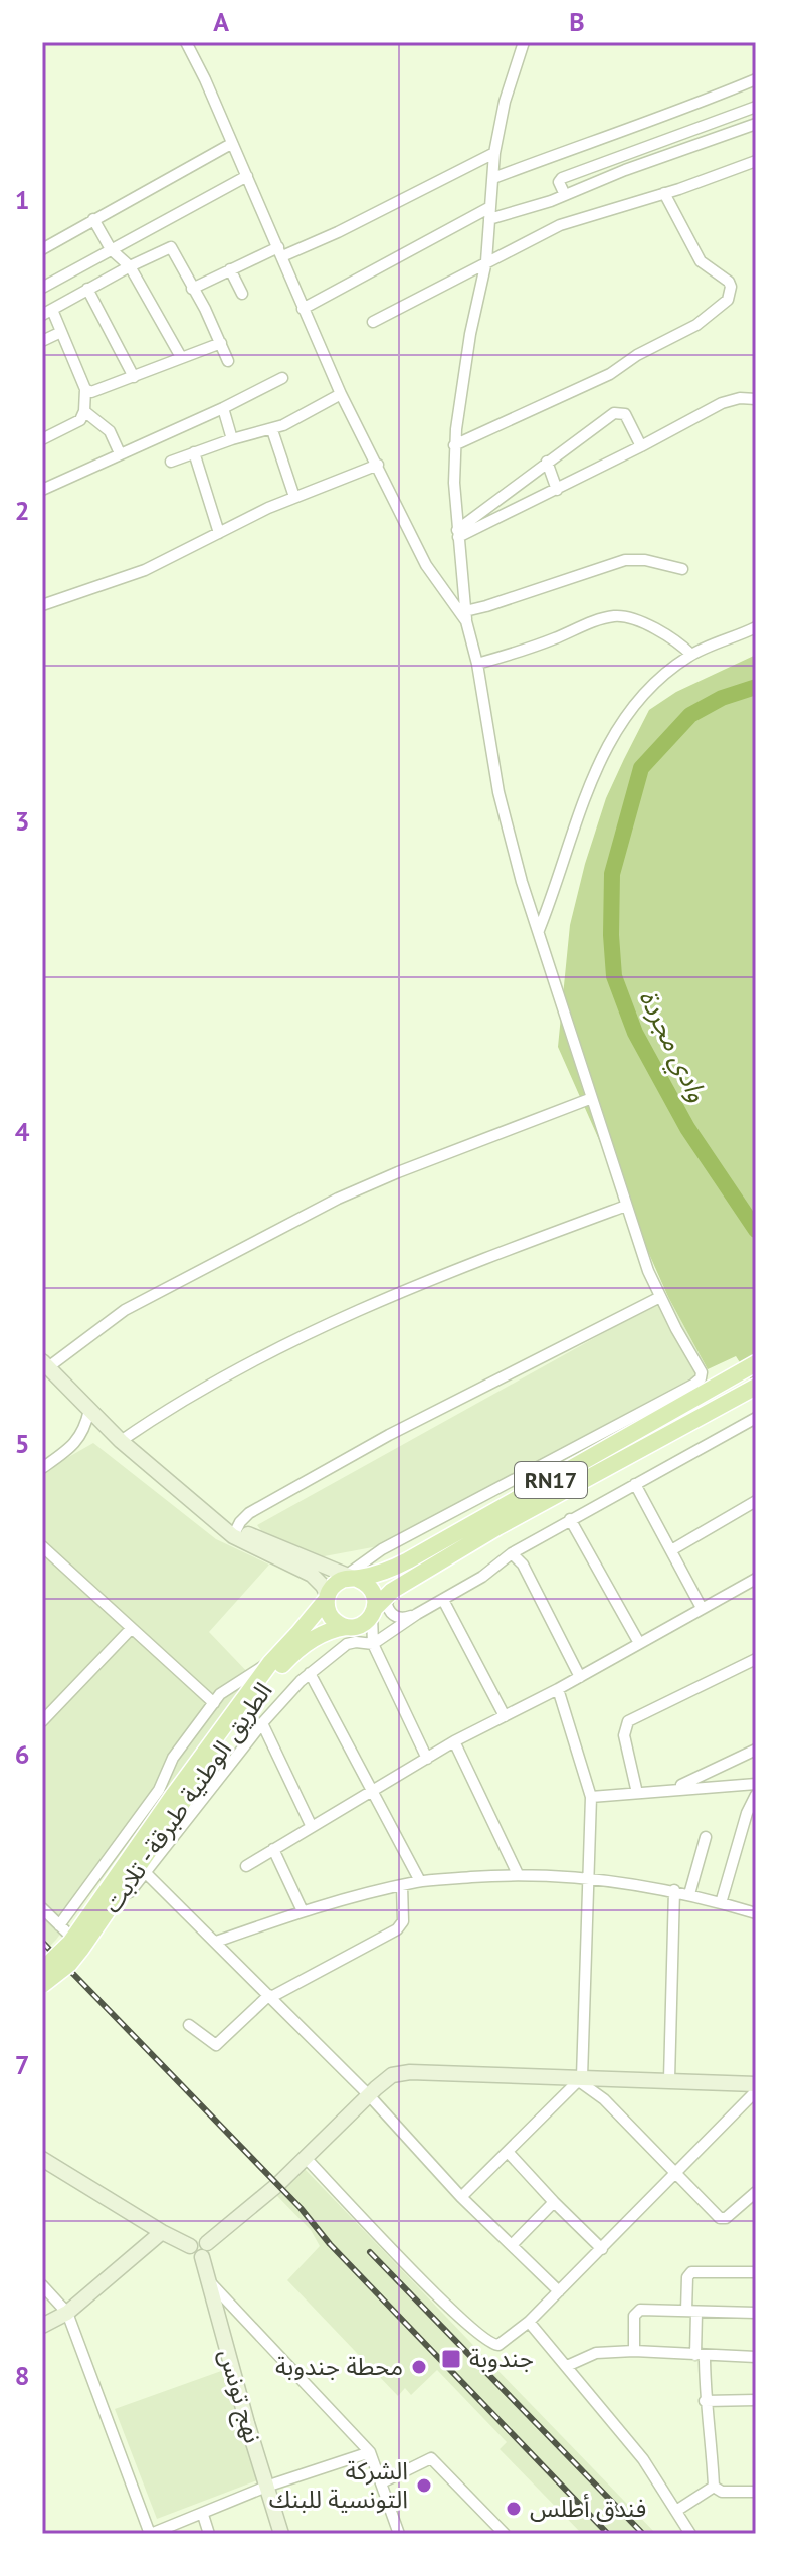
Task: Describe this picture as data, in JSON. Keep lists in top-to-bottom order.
{
  "streets": {
    "main road": ["RN17", "الطريق الوطنية طبرقة - تلابت"],
    "street": ["نهج تونس"]
  },
  "crossings": [
    ["RN17", "الطريق الوطنية طبرقة - تلابت"]
  ],
  "water": ["وادي مجردة"],
  "places": {
    "transit": ["جندوبة"],
    "other": ["محطة جندوبة", "الشركة التونسية للبنك", "فندق أطلس"]
  },
  "grid": {
    "columns": ["A", "B"],
    "rows": [
      "1",
      "2",
      "3",
      "4",
      "5",
      "6",
      "7",
      "8"
    ]
  }
}
